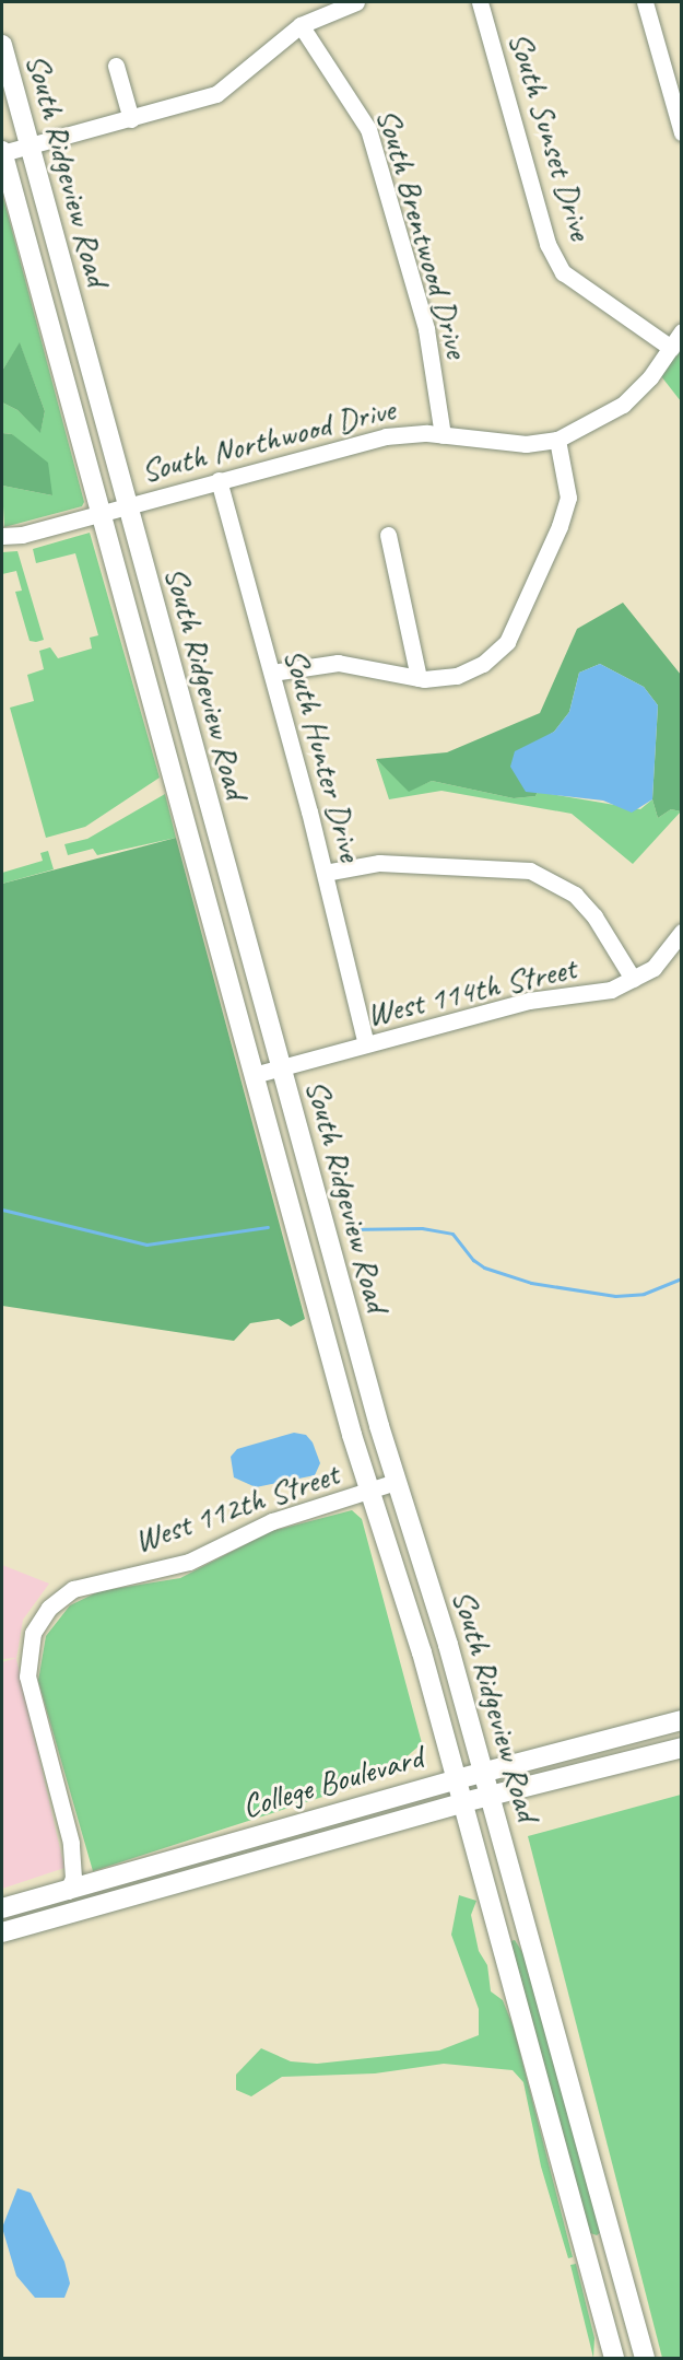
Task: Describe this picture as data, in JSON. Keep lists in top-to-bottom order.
{
  "streets": {
    "main road": ["South Ridgeview Road", "College Boulevard"],
    "street": [
      "South Sunset Drive",
      "South Brentwood Drive",
      "South Northwood Drive",
      "South Hunter Drive",
      "West 114th Street",
      "West 112th Street"
    ]
  },
  "crossings": [
    ["South Sunset Drive", "South Northwood Drive"],
    ["South Ridgeview Road", "South Northwood Drive"],
    ["South Ridgeview Road", "West 114th Street"],
    ["South Ridgeview Road", "West 112th Street"],
    ["South Ridgeview Road", "College Boulevard"],
    ["South Brentwood Drive", "South Northwood Drive"],
    ["South Northwood Drive", "South Hunter Drive"],
    ["South Hunter Drive", "West 114th Street"],
    ["West 112th Street", "College Boulevard"]
  ]
}
